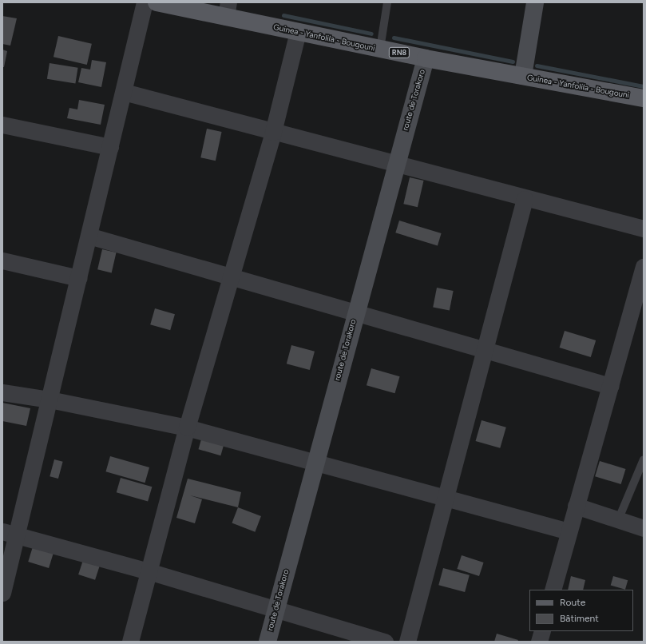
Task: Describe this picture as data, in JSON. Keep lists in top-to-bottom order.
{
  "streets": {
    "main road": ["Guinea - Yanfolila - Bougouni", "RN8"],
    "street": ["route de Torakoro"]
  },
  "crossings": [
    ["Guinea - Yanfolila - Bougouni", "route de Torakoro"]
  ],
  "legend": ["Route", "Bâtiment"]
}
